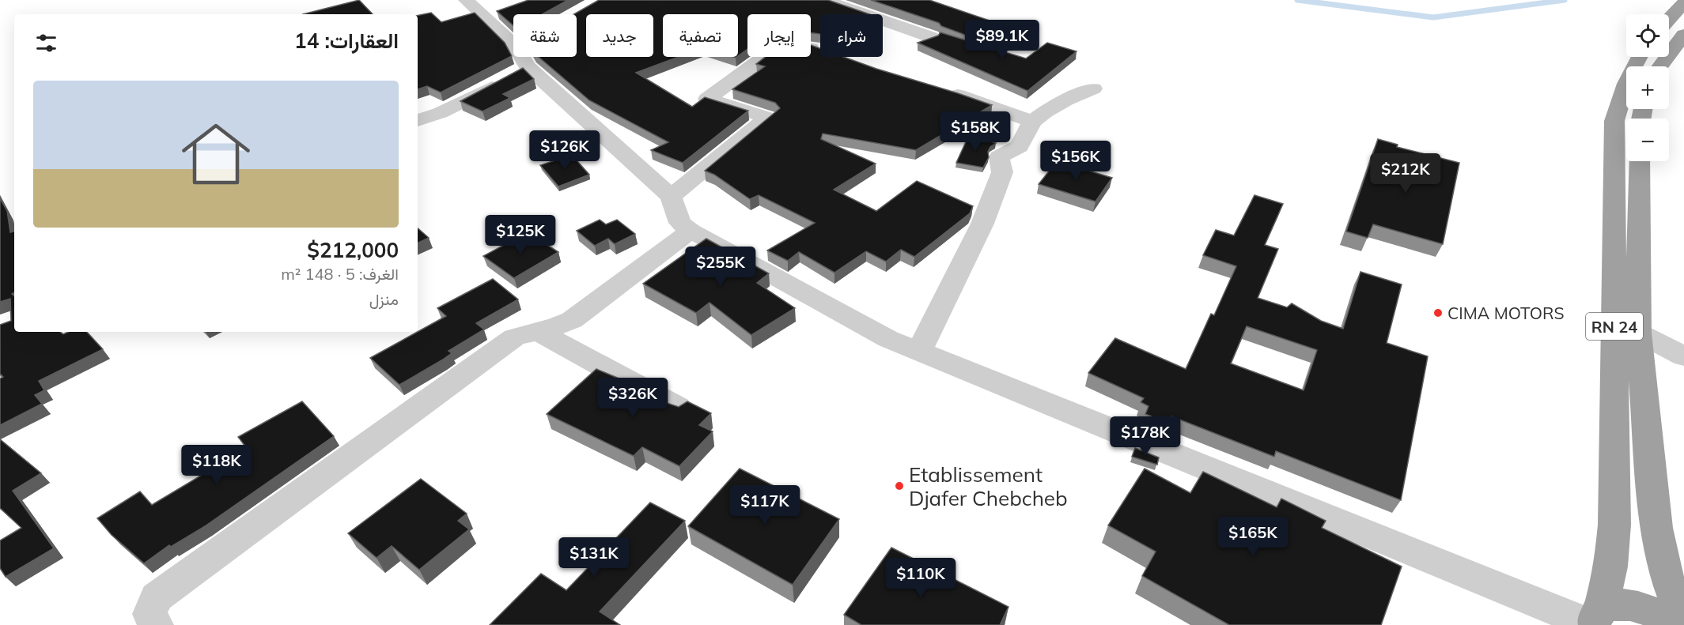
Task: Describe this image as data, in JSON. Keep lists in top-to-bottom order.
{
  "streets": {
    "highway": ["RN 24"]
  },
  "places": ["CIMA MOTORS", "Etablissement Djafer Chebcheb"],
  "page": {
    "map_buttons": ["+", "−"],
    "chip": [
      "شراء",
      "إيجار",
      "تصفية",
      "جديد",
      "شقة"
    ],
    "heading": "العقارات: 14",
    "price": [
      "$89.1K",
      "$158K",
      "$126K",
      "$156K",
      "$212K",
      "$125K",
      "$255K",
      "$326K",
      "$178K",
      "$118K",
      "$117K",
      "$165K",
      "$131K",
      "$110K"
    ],
    "list": [
      {
        "name": "$212,000",
        "note": "الغرف: 5 · 148 m² · منزل"
      }
    ]
  }
}
